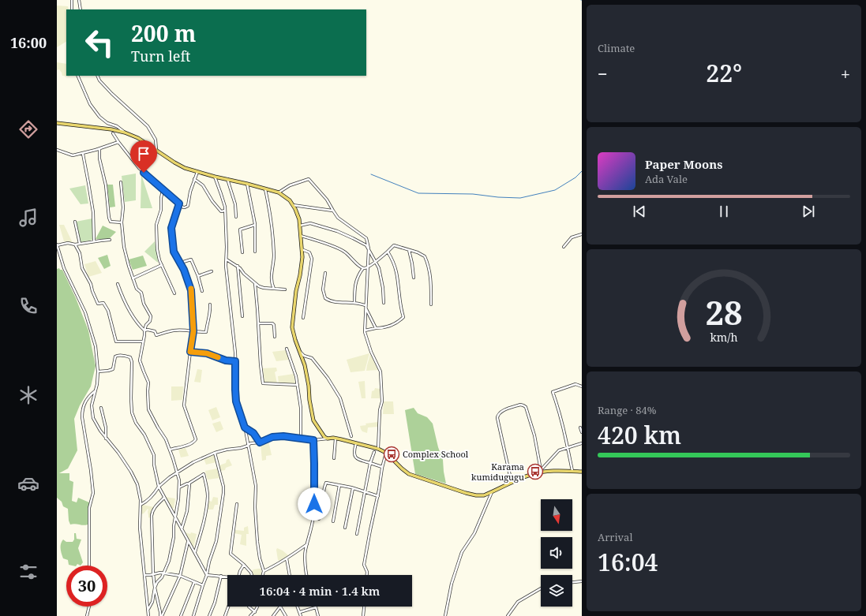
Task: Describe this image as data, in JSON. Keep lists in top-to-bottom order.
{
  "places": {
    "bus stop": ["Complex School", "Karama kumidugugu"]
  },
  "north": "bottom",
  "page": {
    "tabs": "16:00",
    "tile": [
      "Climate",
      ["Range · 84%", "420 km"],
      ["Arrival", "16:04"]
    ],
    "turn": ["200 m", "Turn left"],
    "heat": ["−", "22°", "+"],
    "song": ["Paper Moons", "Ada Vale"],
    "limit": "30",
    "trip": "16:04 · 4 min · 1.4 km",
    "gauge": ["28", "km/h"]
  }
}
